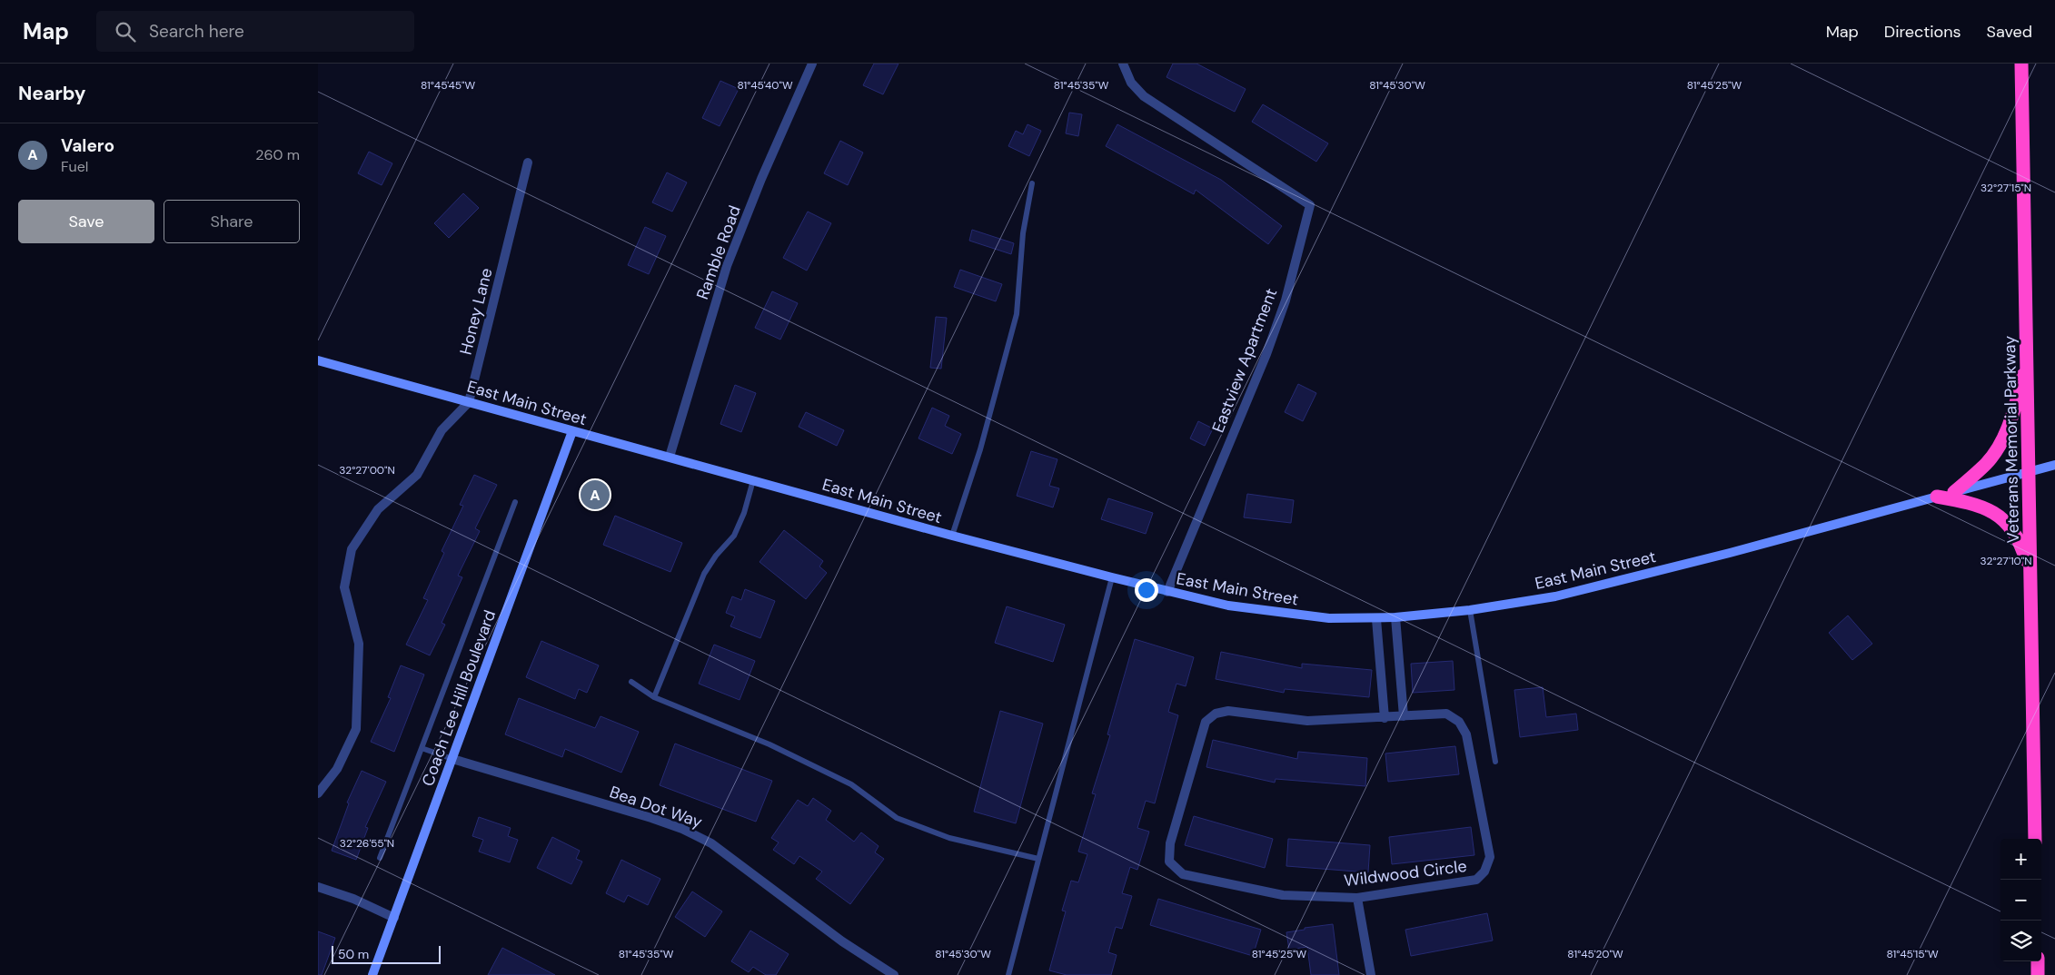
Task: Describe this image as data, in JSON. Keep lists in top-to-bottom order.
{
  "streets": {
    "highway": ["Veterans Memorial Parkway"],
    "main road": ["East Main Street", "Coach Lee Hill Boulevard"],
    "street": [
      "Ramble Road",
      "Honey Lane",
      "Eastview Apartment",
      "Bea Dot Way",
      "Wildwood Circle"
    ]
  },
  "crossings": [
    ["Ramble Road", "East Main Street"],
    ["Honey Lane", "East Main Street"],
    ["Eastview Apartment", "East Main Street"],
    ["East Main Street", "Veterans Memorial Parkway"],
    ["East Main Street", "Coach Lee Hill Boulevard"],
    ["Coach Lee Hill Boulevard", "Bea Dot Way"]
  ],
  "scale_bar": "50 m",
  "page": {
    "header": "Map",
    "search": "Search here",
    "nav": ["Map", "Directions", "Saved"],
    "heading": "Nearby",
    "list": [
      {
        "mark": "A",
        "name": "Valero",
        "note": "Fuel",
        "value": "260 m"
      }
    ],
    "buttons": ["Save", "Share"],
    "pins": "A",
    "map_buttons": ["+", "−"],
    "scale": "50 m"
  },
  "coordinates": [
    "81°45'45\"W",
    "81°45'40\"W",
    "81°45'35\"W",
    "81°45'30\"W",
    "81°45'25\"W",
    "32°27'15\"N",
    "32°27'00\"N",
    "32°27'10\"N",
    "32°26'55\"N",
    "81°45'20\"W",
    "81°45'15\"W"
  ]
}
